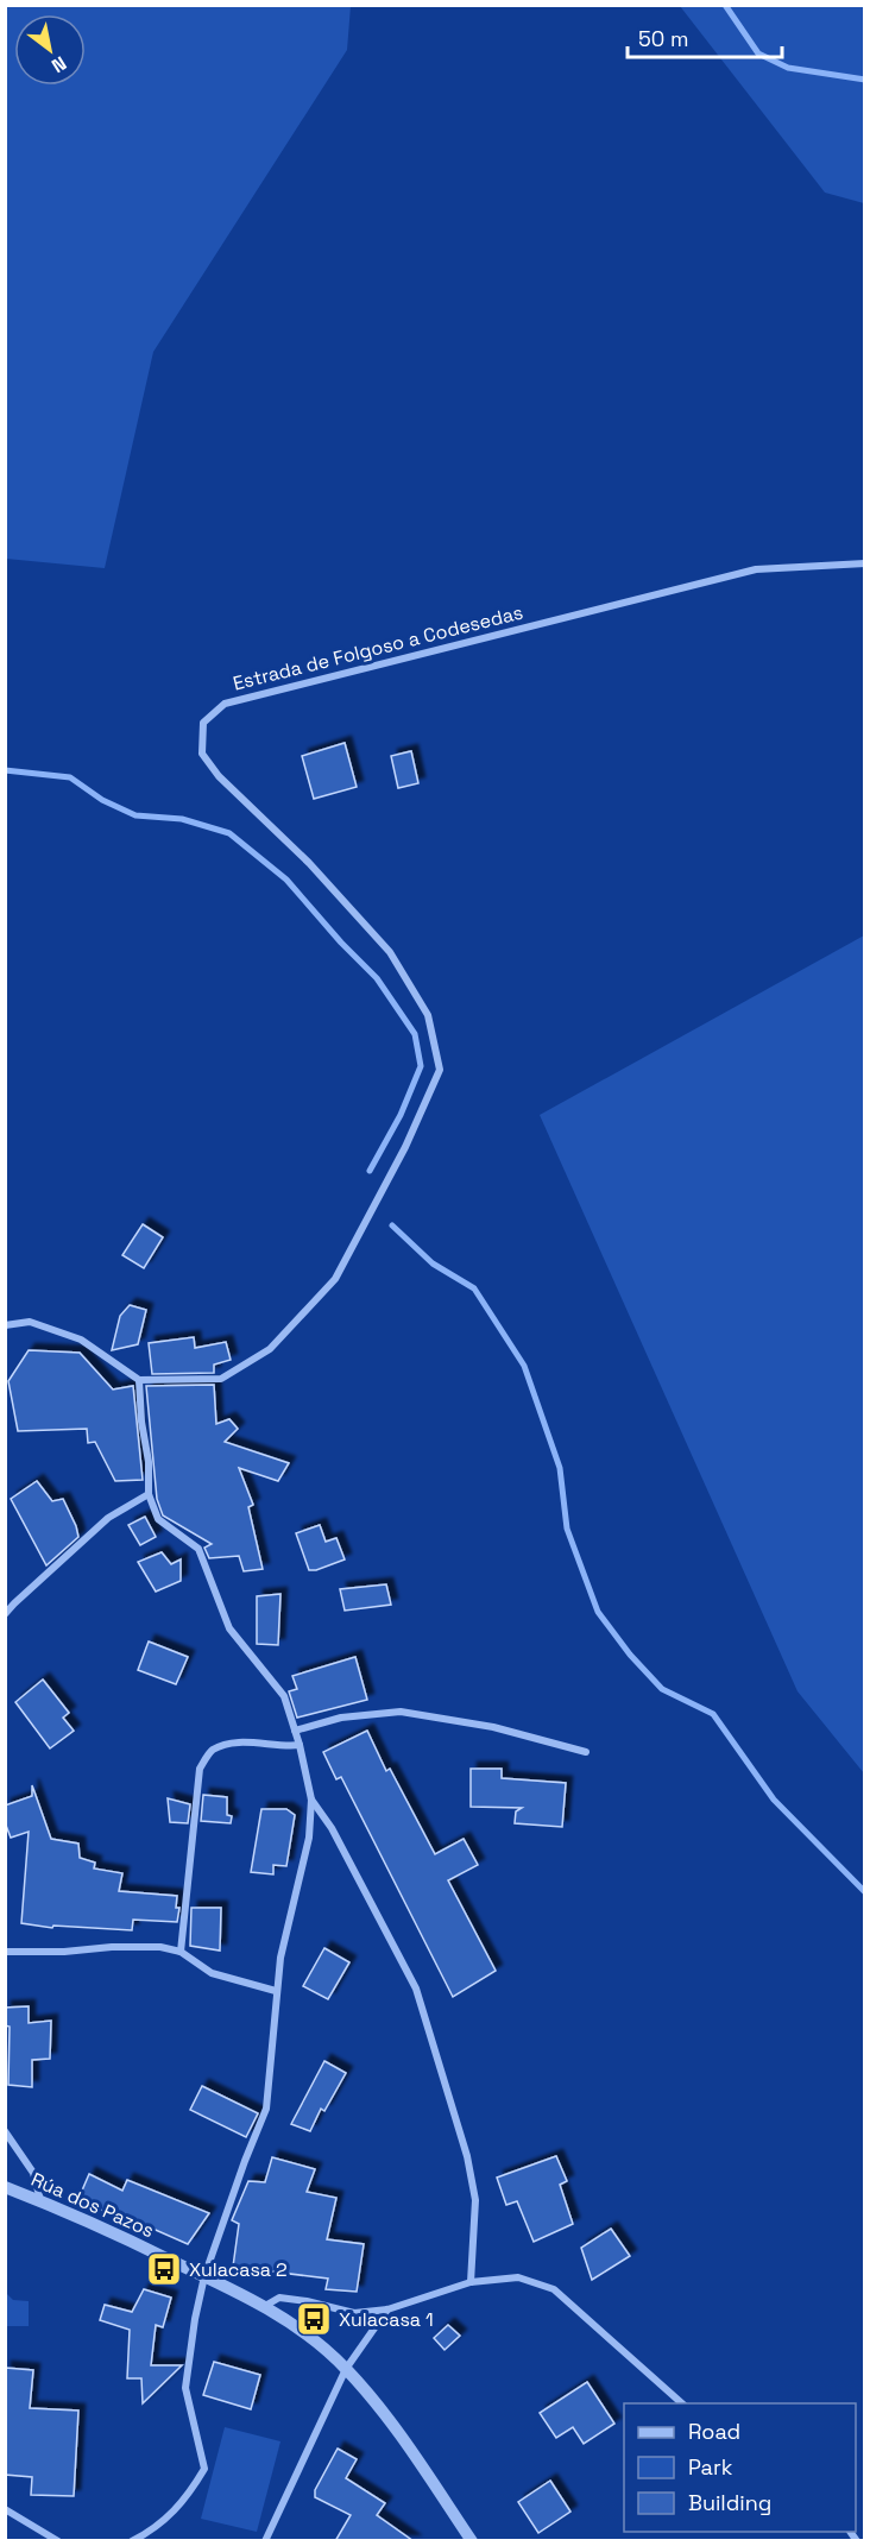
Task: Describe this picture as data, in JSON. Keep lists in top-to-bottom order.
{
  "streets": {
    "street": ["Estrada de Folgoso a Codesedas", "Rúa dos Pazos"]
  },
  "places": {
    "bus stop": ["Xulacasa 2", "Xulacasa 1"]
  },
  "legend": ["Road", "Park", "Building"],
  "scale_bar": "50 m",
  "north": "bottom right"
}
